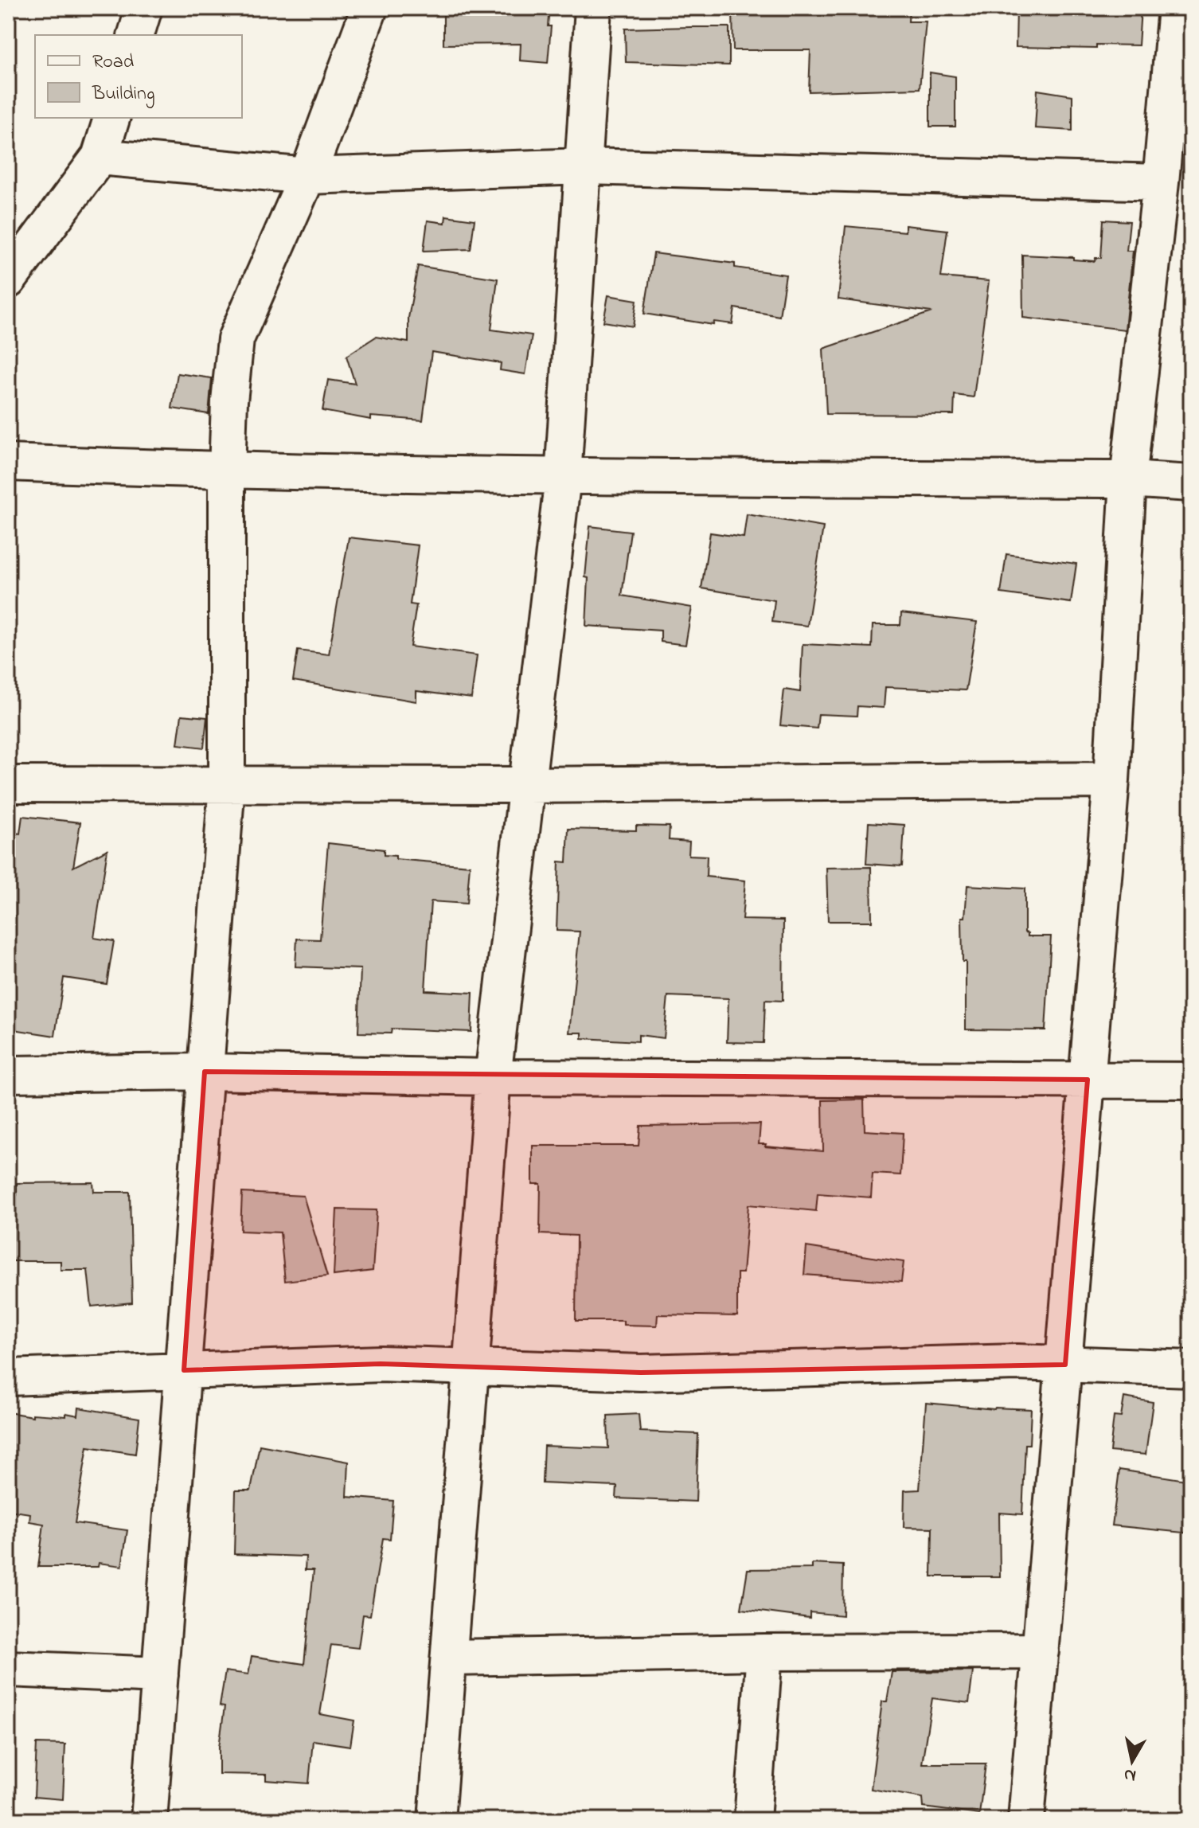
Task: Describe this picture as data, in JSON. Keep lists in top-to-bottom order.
{
  "legend": ["Road", "Building"],
  "north": "bottom"
}
